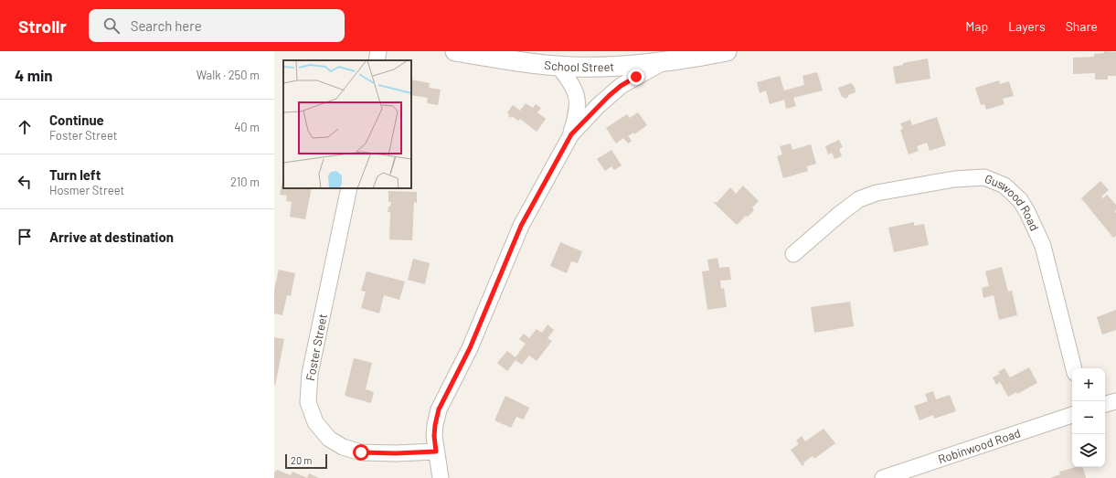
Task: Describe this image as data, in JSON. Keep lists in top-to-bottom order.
{
  "streets": {
    "street": [
      "School Street",
      "Guswood Road",
      "Foster Street",
      "Robinwood Road"
    ]
  },
  "scale_bar": "20 m",
  "page": {
    "header": "Strollr",
    "search": "Search here",
    "nav": ["Map", "Layers", "Share"],
    "heading": ["4 min", "Walk · 250 m"],
    "list": [
      ["Continue", "Foster Street", "40 m"],
      ["Turn left", "Hosmer Street", "210 m"],
      "Arrive at destination"
    ],
    "map_buttons": ["+", "−"],
    "scale": "20 m"
  }
}
